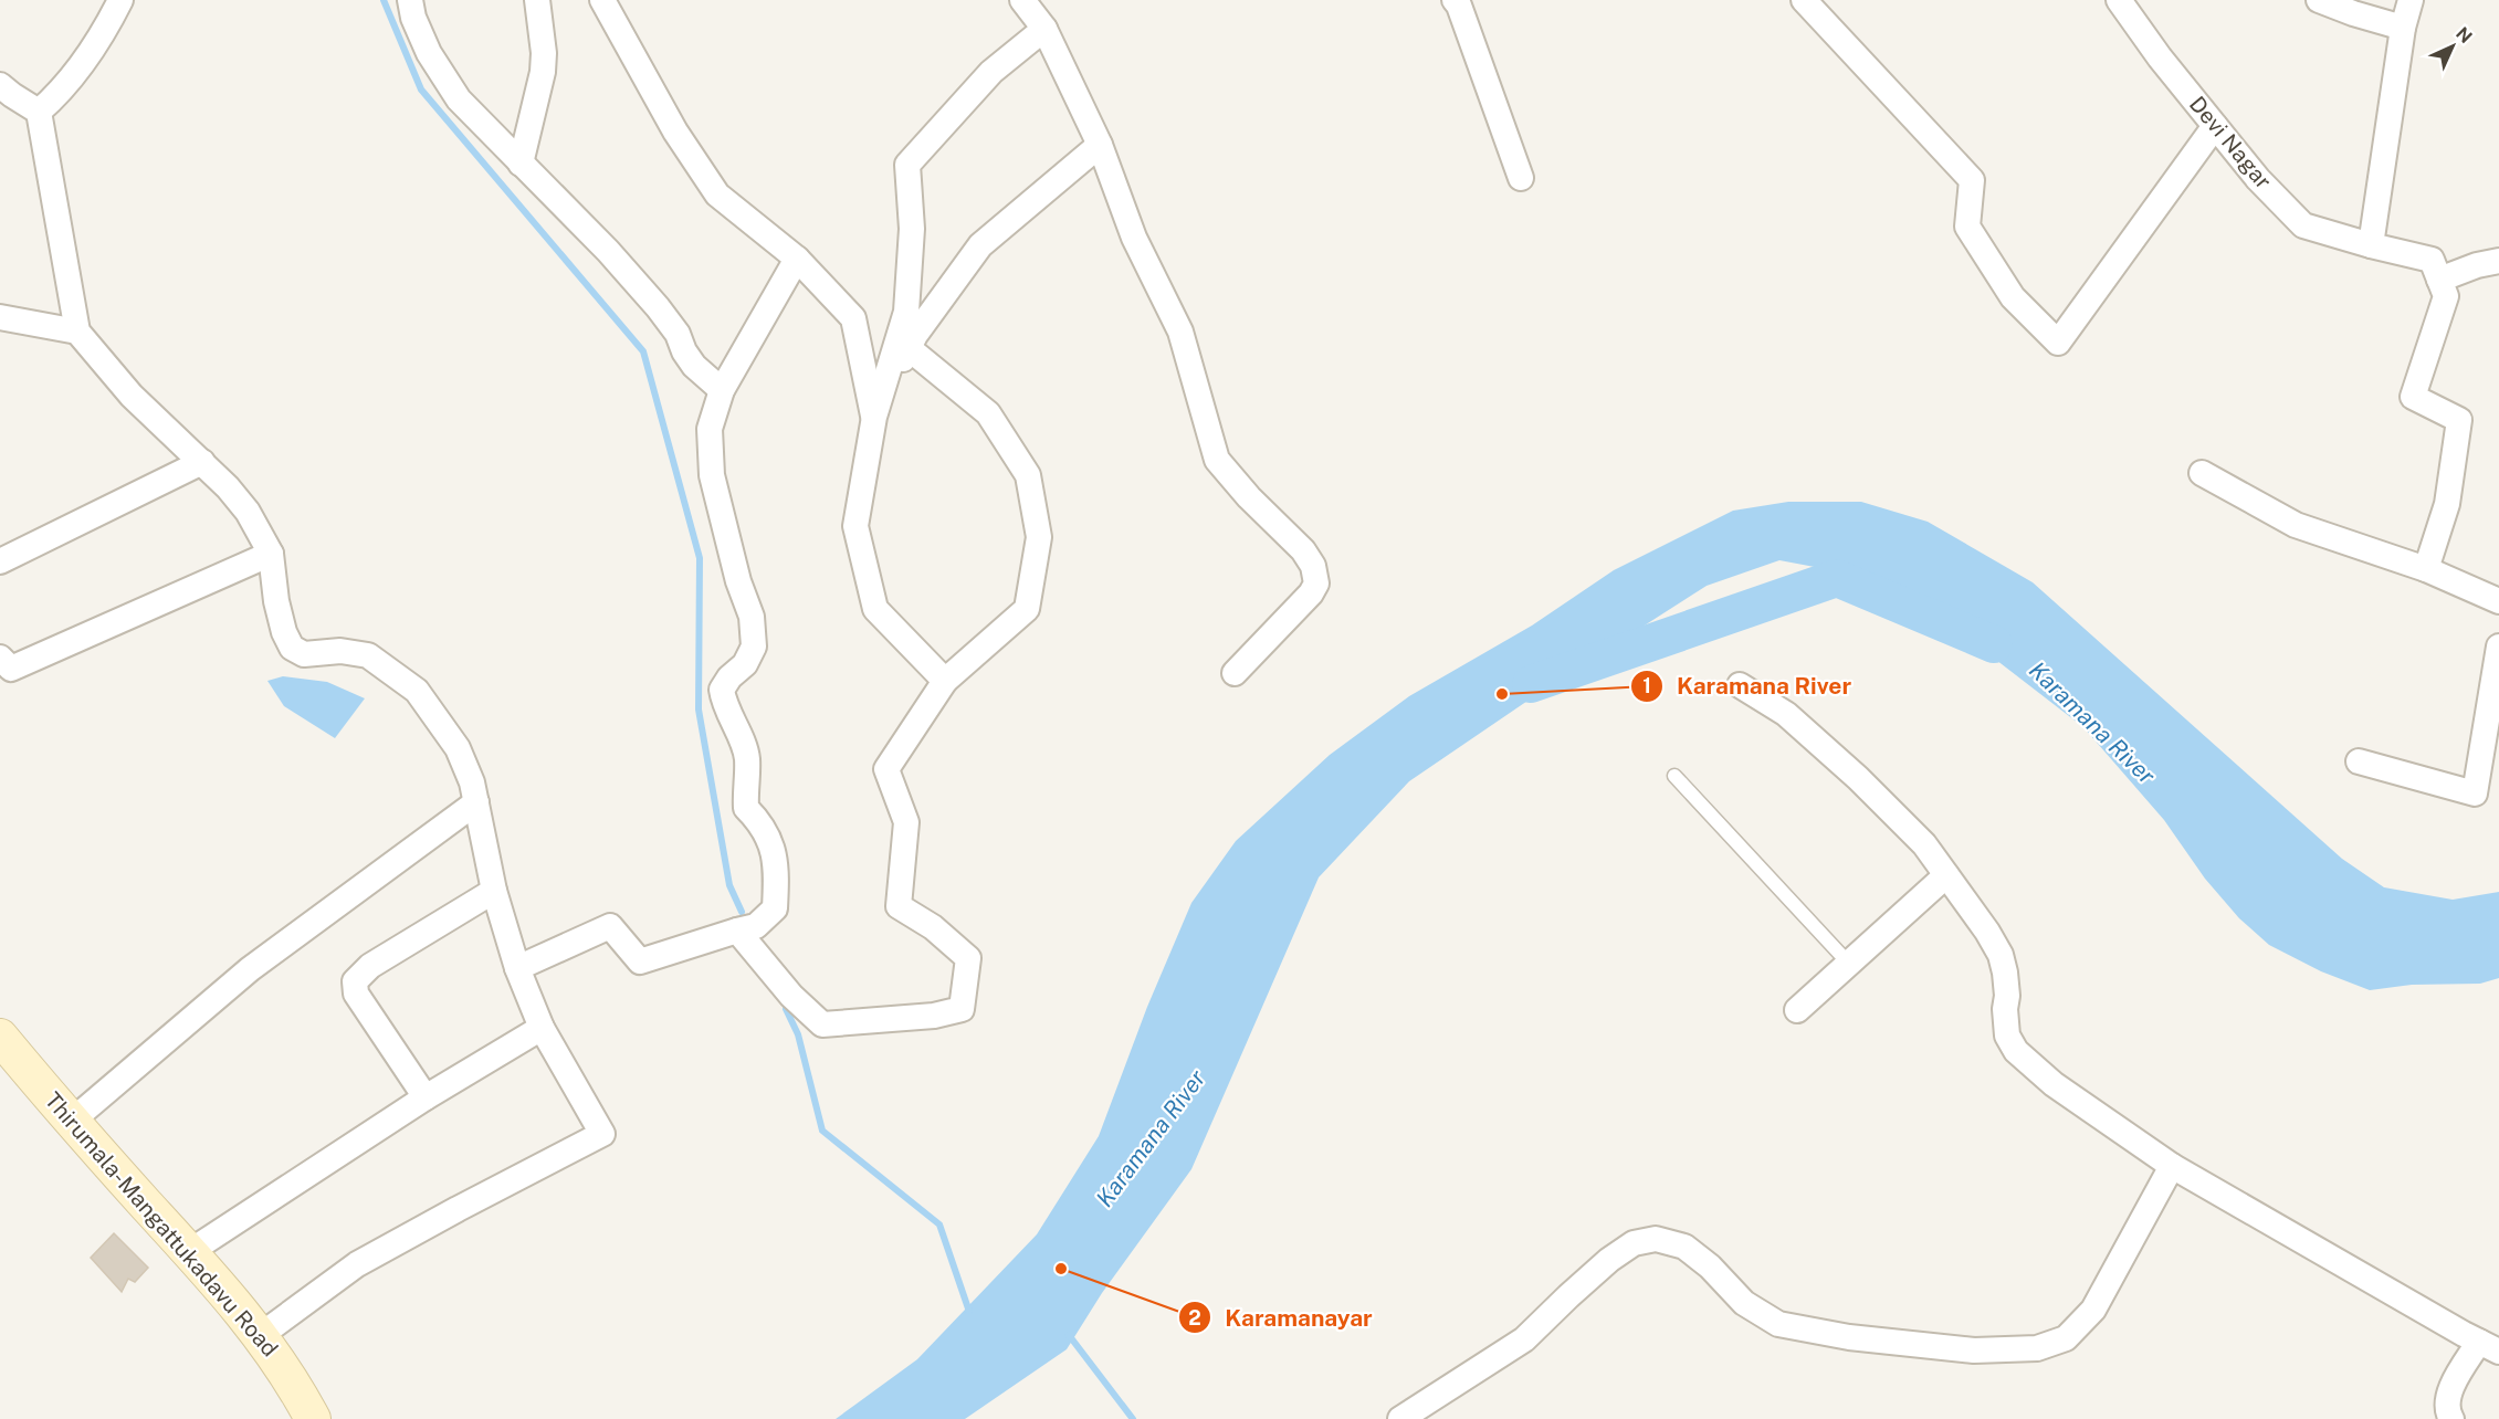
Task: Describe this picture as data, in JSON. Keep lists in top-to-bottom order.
{
  "streets": {
    "main road": ["Thirumala-Mangattukadavu Road"],
    "street": ["Devi Nagar"]
  },
  "water": ["Karamana River"],
  "places": ["Karamana River", "Karamanayar"],
  "north": "top right"
}
